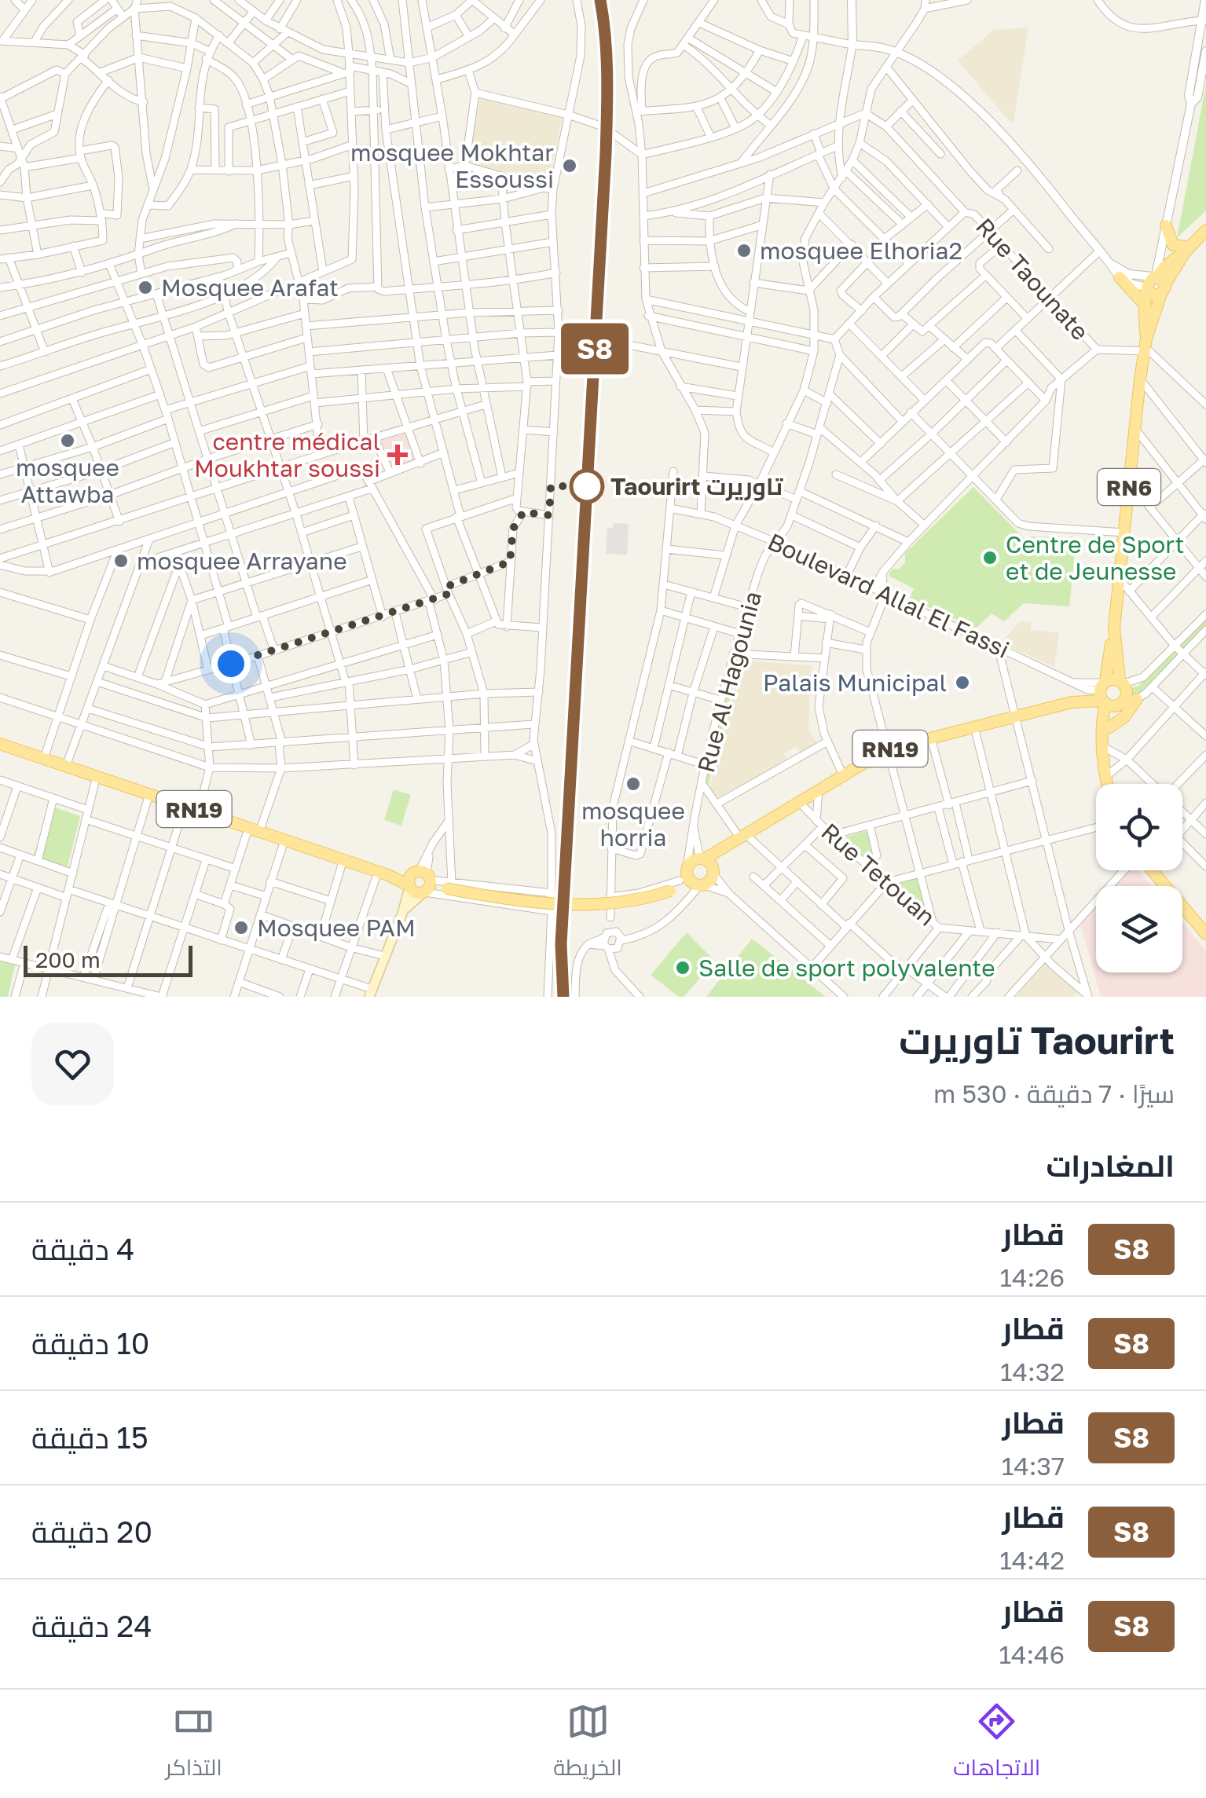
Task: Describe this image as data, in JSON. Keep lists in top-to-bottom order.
{
  "streets": {
    "main road": ["RN6", "RN19"],
    "street": [
      "Rue Taounate",
      "Boulevard Allal El Fassi",
      "Rue Al Hagounia",
      "Rue Tetouan"
    ]
  },
  "crossings": [
    ["Rue Taounate", "RN6"],
    ["RN6", "Boulevard Allal El Fassi"],
    ["RN6", "RN19"],
    ["Boulevard Allal El Fassi", "Rue Al Hagounia"],
    ["Boulevard Allal El Fassi", "RN19"],
    ["Rue Al Hagounia", "RN19"],
    ["RN19", "Rue Tetouan"]
  ],
  "places": {
    "other": [
      "mosquee Mokhtar Essoussi",
      "mosquee Elhoria2",
      "Mosquee Arafat",
      "mosquee Attawba",
      "Taourirt تاوريرت",
      "Centre de Sport et de Jeunesse",
      "mosquee Arrayane",
      "Palais Municipal",
      "mosquee horria",
      "Mosquee PAM",
      "Salle de sport polyvalente"
    ],
    "health": ["centre médical Moukhtar soussi"]
  },
  "scale_bar": "200 m",
  "page": {
    "on_map": "S8",
    "scale": "200 m",
    "heading": [
      ["Taourirt تاوريرت", "سيرًا · 7 دقيقة · 530 m"],
      "المغادرات"
    ],
    "list": [
      {
        "mark": "S8",
        "name": "قطار",
        "note": "14:26",
        "value": "4 دقيقة"
      },
      {
        "mark": "S8",
        "name": "قطار",
        "note": "14:32",
        "value": "10 دقيقة"
      },
      {
        "mark": "S8",
        "name": "قطار",
        "note": "14:37",
        "value": "15 دقيقة"
      },
      {
        "mark": "S8",
        "name": "قطار",
        "note": "14:42",
        "value": "20 دقيقة"
      },
      {
        "mark": "S8",
        "name": "قطار",
        "note": "14:46",
        "value": "24 دقيقة"
      }
    ],
    "tabs": ["الاتجاهات", "الخريطة", "التذاكر"]
  }
}
